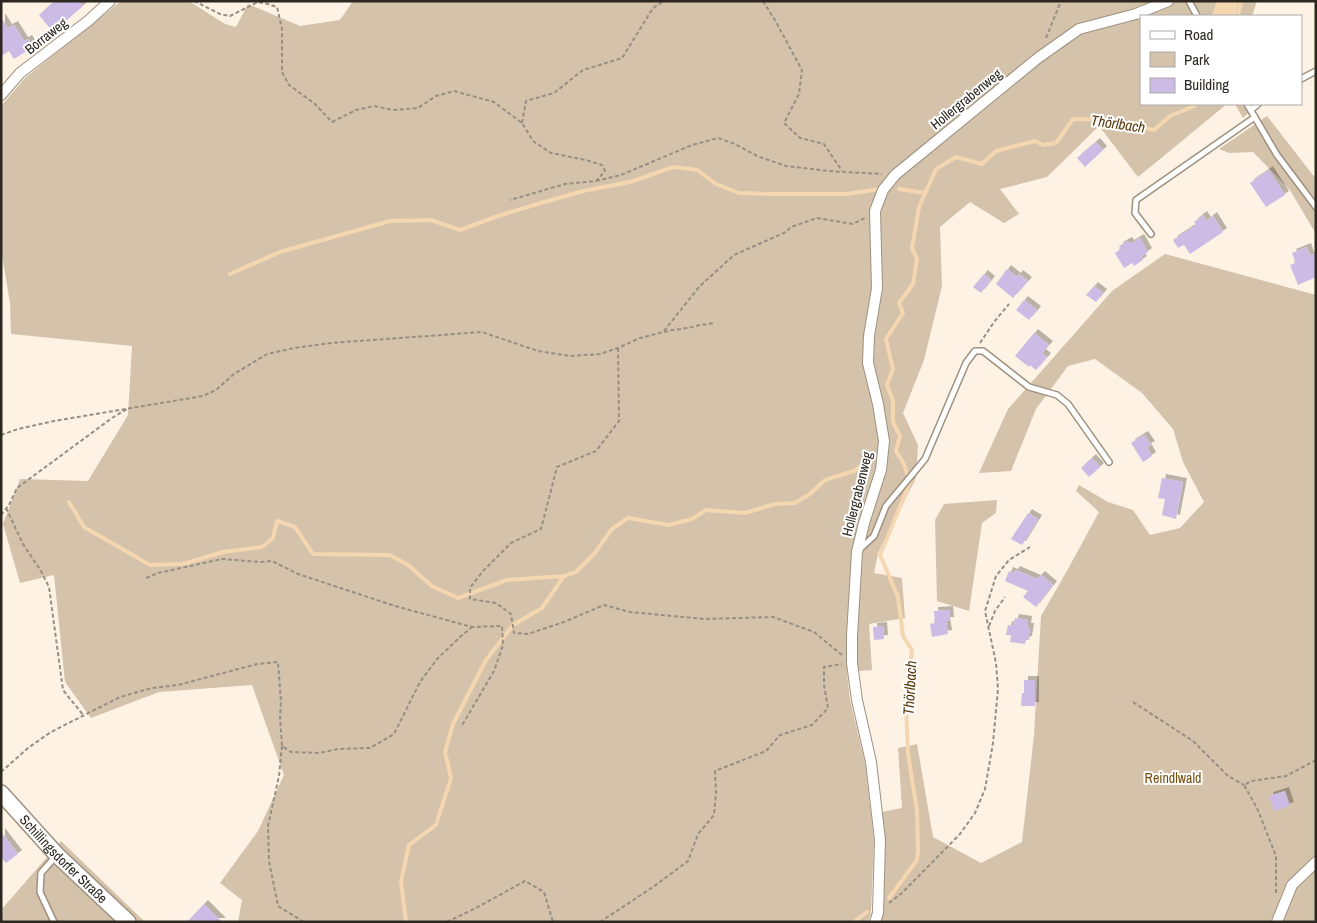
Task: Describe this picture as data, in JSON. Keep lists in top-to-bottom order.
{
  "streets": {
    "main road": ["Schillingsdorfer Straße"],
    "street": ["Borraweg", "Hollergrabenweg"]
  },
  "water": ["Thörlbach"],
  "parks": ["Reindlwald"],
  "legend": ["Road", "Park", "Building"]
}
